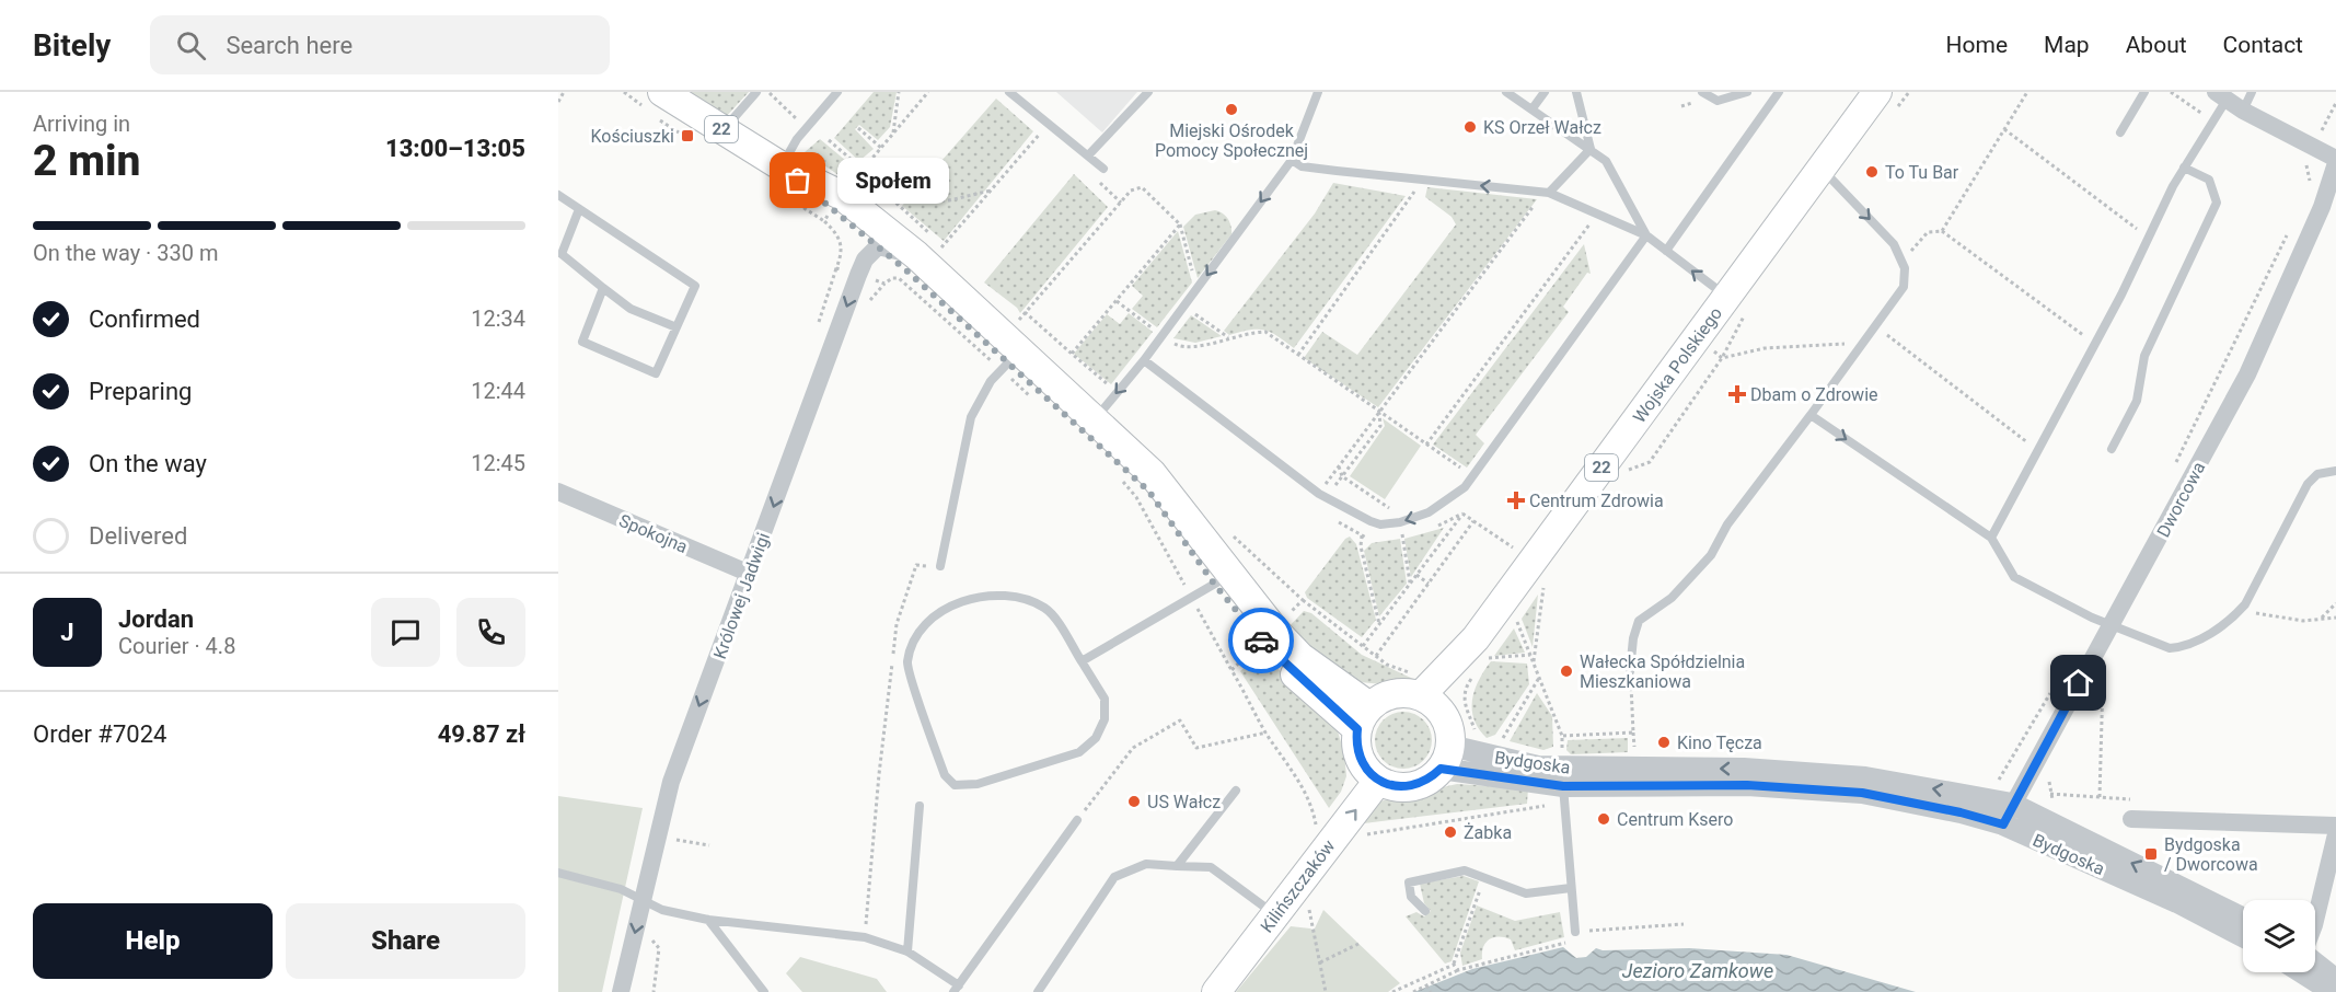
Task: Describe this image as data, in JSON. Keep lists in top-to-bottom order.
{
  "streets": {
    "main road": ["22", "Wojska Polskiego", "Kilińszczaków"],
    "street": [
      "Dworcowa",
      "Spokojna",
      "Królowej Jadwigi",
      "Bydgoska"
    ]
  },
  "crossings": [
    ["22", "Wojska Polskiego"],
    ["22", "Królowej Jadwigi"],
    ["22", "Bydgoska"],
    ["22", "Kilińszczaków"],
    ["Wojska Polskiego", "Bydgoska"],
    ["Wojska Polskiego", "Kilińszczaków"],
    ["Dworcowa", "Bydgoska"],
    ["Spokojna", "Królowej Jadwigi"],
    ["Bydgoska", "Kilińszczaków"]
  ],
  "one_way": ["Królowej Jadwigi"],
  "water": ["Jezioro Zamkowe"],
  "places": {
    "other": [
      "Miejski Ośrodek Pomocy Społecznej",
      "KS Orzeł Wałcz",
      "To Tu Bar",
      "Społem",
      "Wałecka Spółdzielnia Mieszkaniowa",
      "Kino Tęcza",
      "US Wałcz",
      "Centrum Ksero",
      "Żabka"
    ],
    "transit": ["Kościuszki", "Bydgoska / Dworcowa"],
    "health": ["Dbam o Zdrowie", "Centrum Zdrowia"]
  },
  "page": {
    "header": "Bitely",
    "search": "Search here",
    "nav": [
      "Home",
      "Map",
      "About",
      "Contact"
    ],
    "heading": ["2 min", "Arriving in", "13:00–13:05"],
    "panel": [
      "Jordan",
      "Courier · 4.8",
      "Order #7024",
      "49.87 zł"
    ],
    "bubble": "Społem",
    "bar": "On the way · 330 m",
    "list": [
      ["Confirmed", "12:34"],
      ["Preparing", "12:44"],
      ["On the way", "12:45"],
      "Delivered"
    ],
    "round": "J",
    "buttons": ["Help", "Share"]
  }
}
